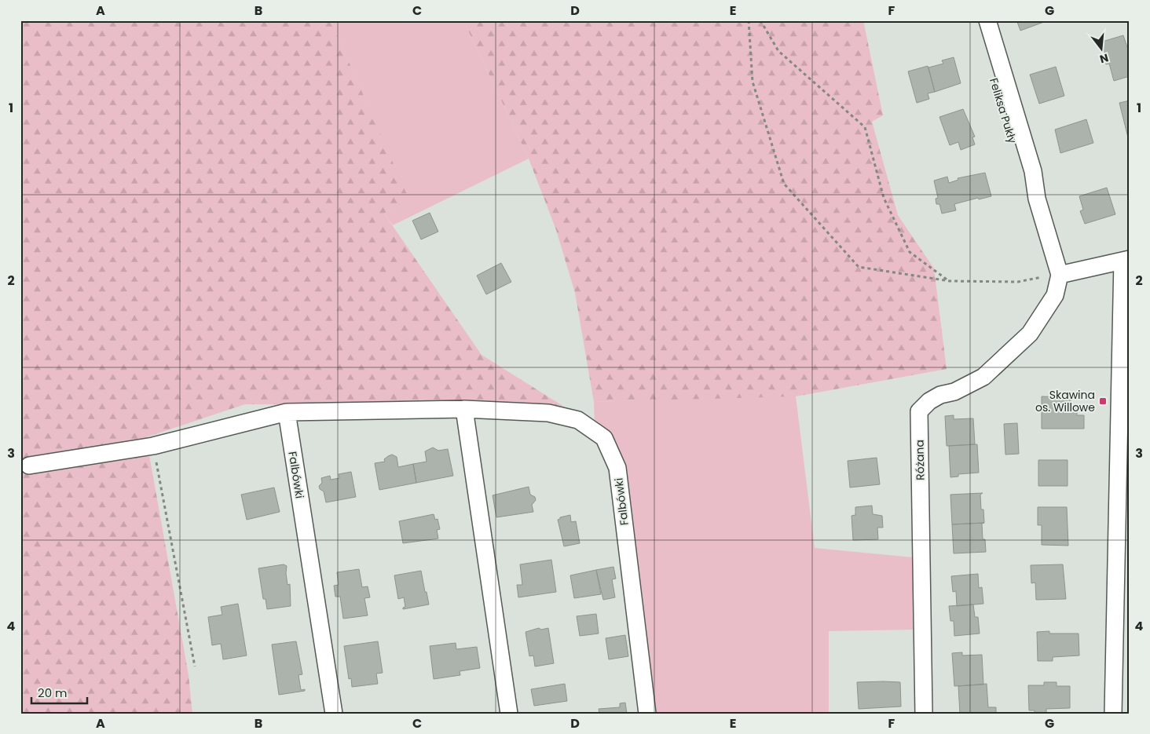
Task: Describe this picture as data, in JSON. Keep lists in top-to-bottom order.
{
  "streets": {
    "street": ["Feliksa Pukły", "Różana", "Falbówki"]
  },
  "crossings": [
    ["Feliksa Pukły", "Różana"]
  ],
  "places": {
    "transit": ["Skawina os. Willowe"]
  },
  "scale_bar": "20 m",
  "north": "bottom",
  "grid": {
    "columns": [
      "A",
      "B",
      "C",
      "D",
      "E",
      "F",
      "G"
    ],
    "rows": [
      "1",
      "2",
      "3",
      "4"
    ]
  }
}
